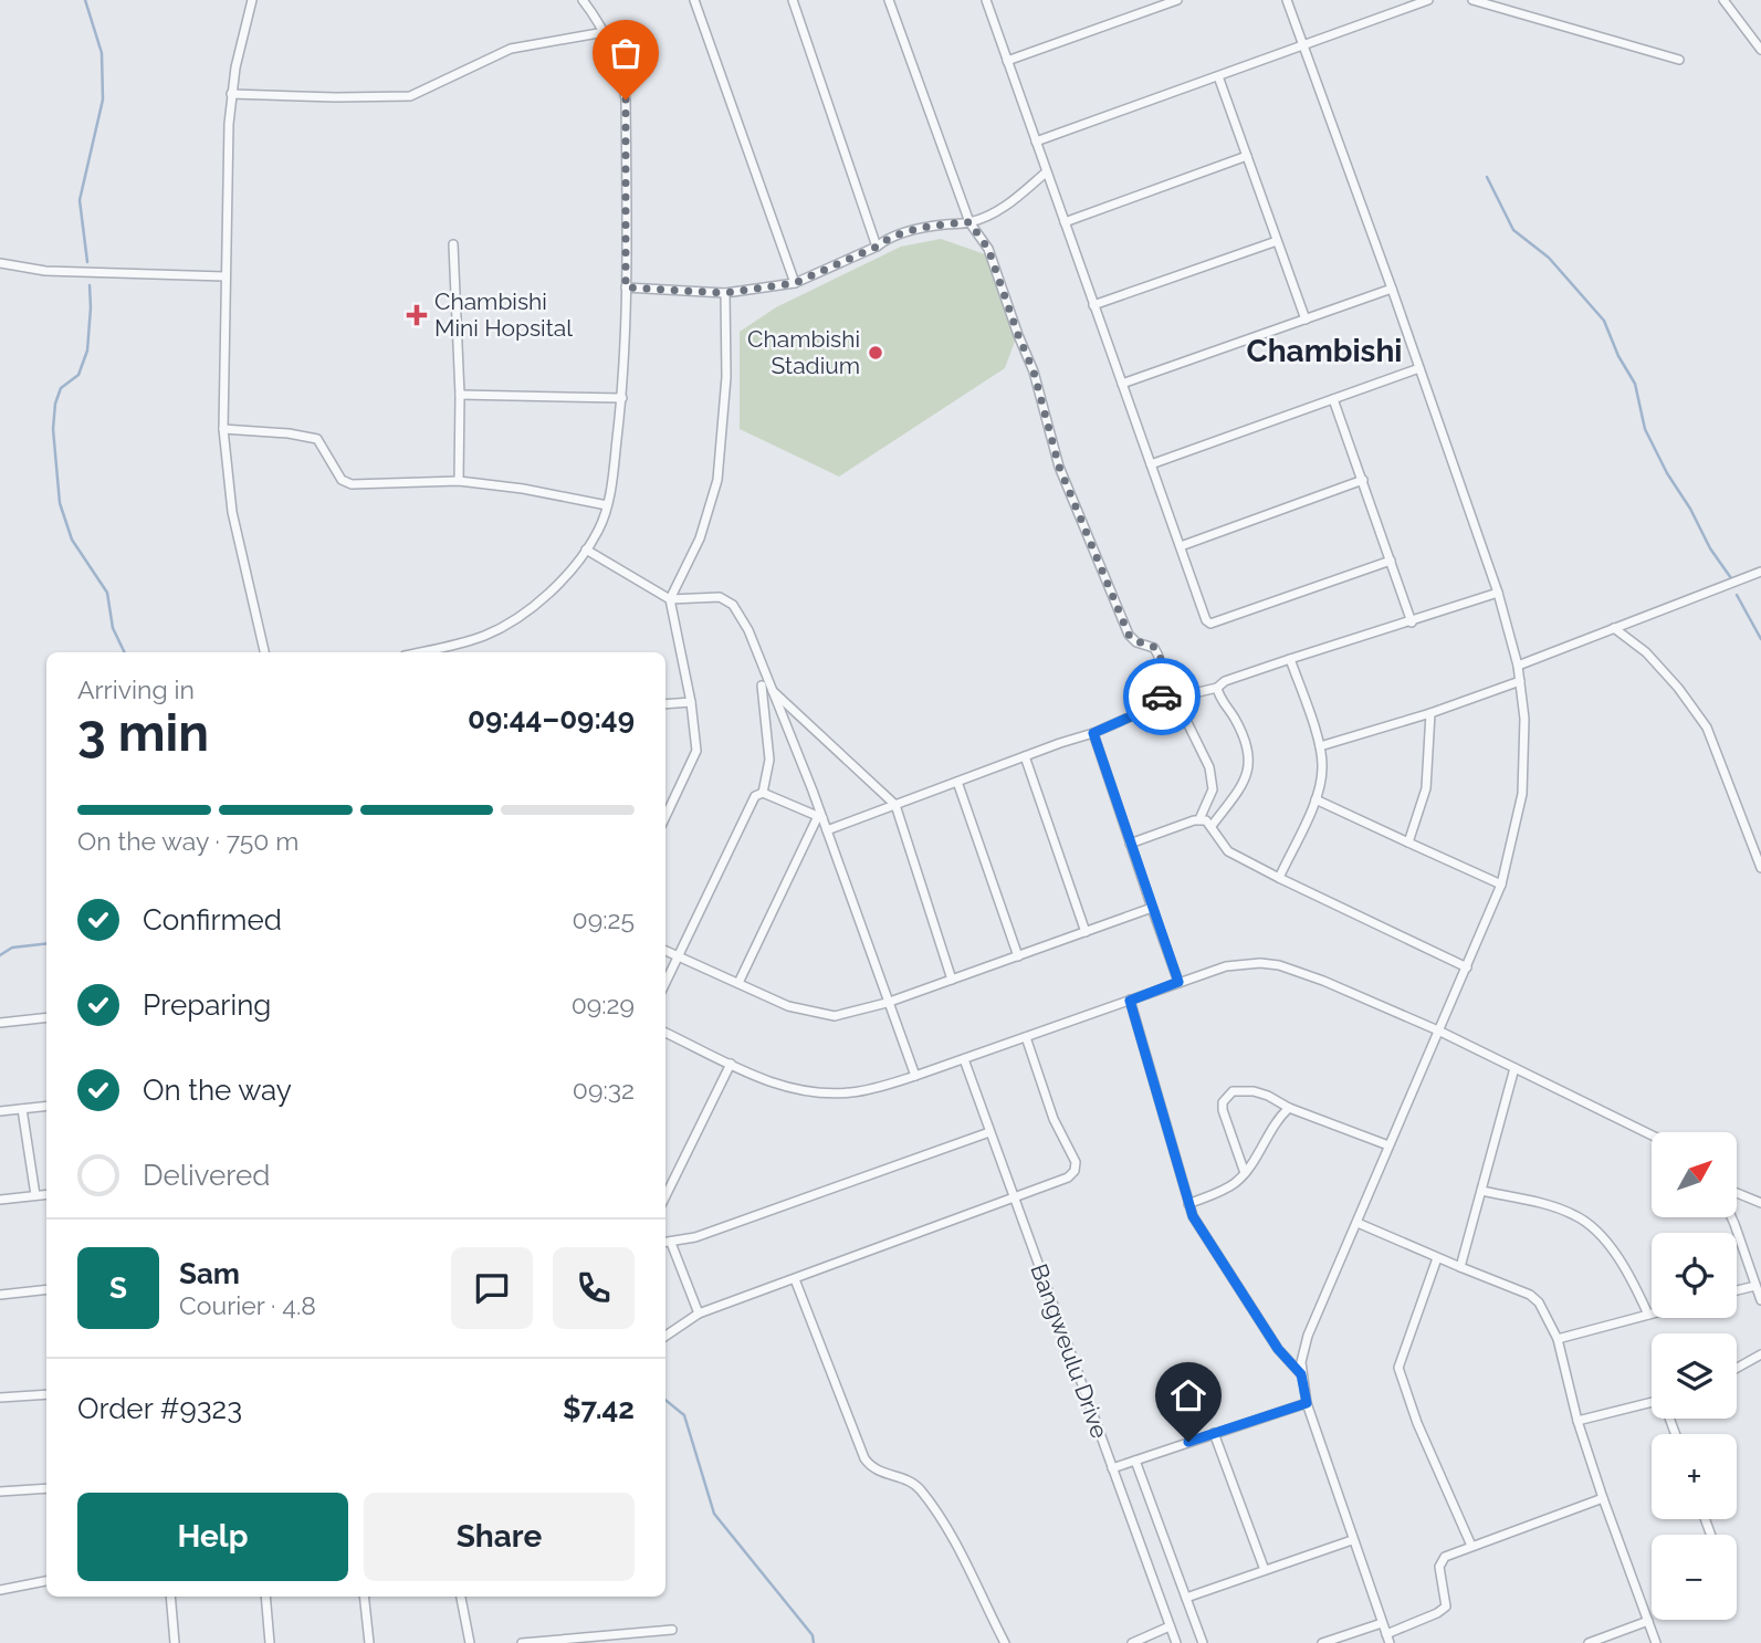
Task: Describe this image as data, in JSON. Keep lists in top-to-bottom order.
{
  "streets": {
    "street": ["Bangweulu Drive"]
  },
  "districts": ["Chambishi"],
  "places": {
    "health": ["Chambishi Mini Hopsital"],
    "other": ["Chambishi Stadium"]
  },
  "north": "top right",
  "page": {
    "heading": ["3 min", "Arriving in", "09:44–09:49"],
    "panel": [
      "Sam",
      "Courier · 4.8",
      "Order #9323",
      "$7.42"
    ],
    "bar": "On the way · 750 m",
    "list": [
      ["Confirmed", "09:25"],
      ["Preparing", "09:29"],
      ["On the way", "09:32"],
      "Delivered"
    ],
    "map_buttons": ["+", "−"],
    "round": "S",
    "buttons": ["Help", "Share"]
  }
}
